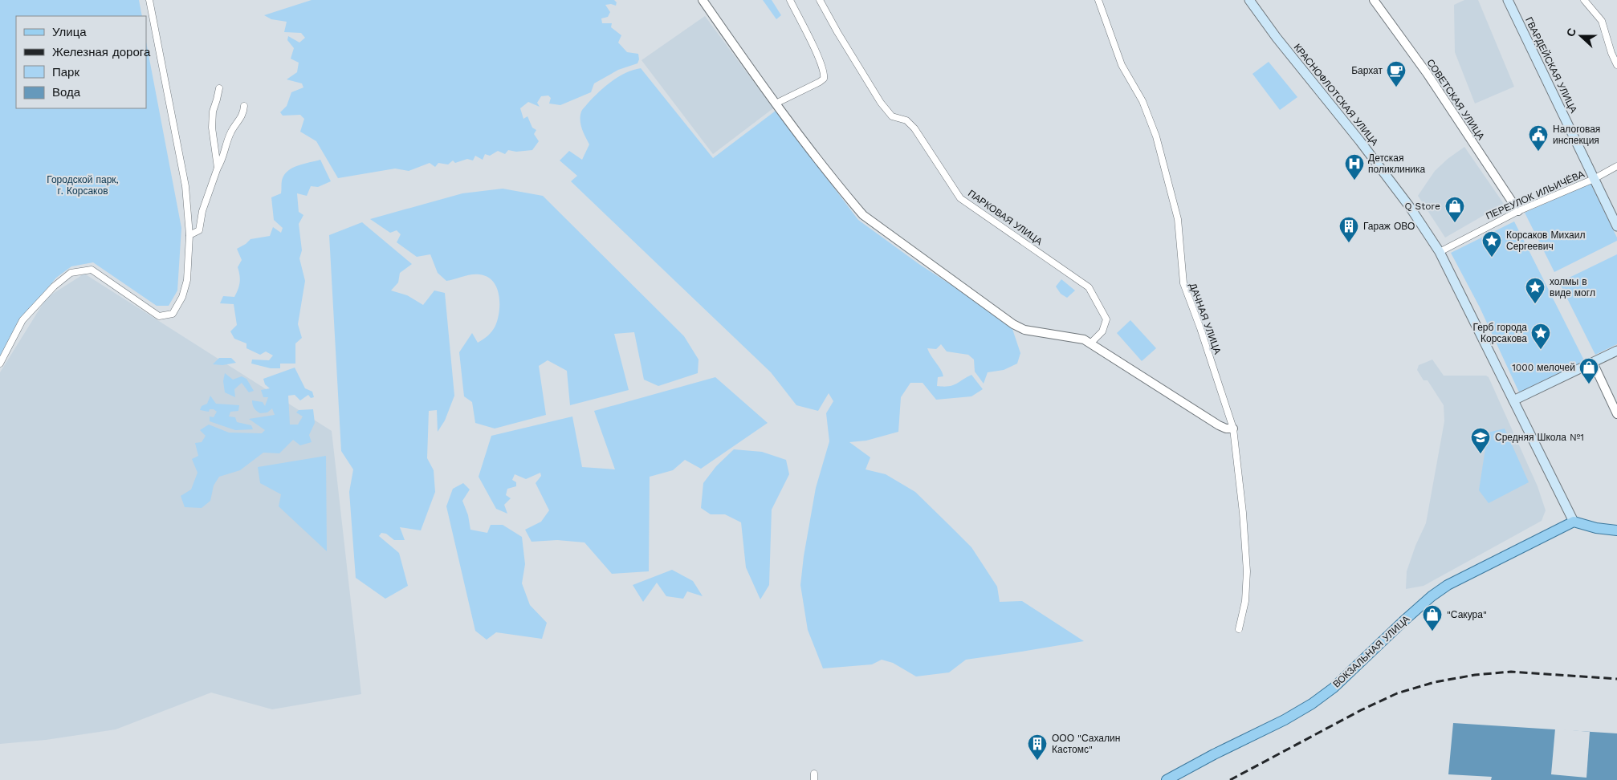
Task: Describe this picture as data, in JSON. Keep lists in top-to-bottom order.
{
  "streets": {
    "main road": ["ГВАРДЕЙСКАЯ УЛИЦА", "КРАСНОФЛОТСКАЯ УЛИЦА", "ВОКЗАЛЬНАЯ УЛИЦА"],
    "street": [
      "СОВЕТСКАЯ УЛИЦА",
      "ПЕРЕУЛОК ИЛЬИЧЁВА",
      "ПАРКОВАЯ УЛИЦА",
      "ДАЧНАЯ УЛИЦА"
    ]
  },
  "crossings": [
    ["ГВАРДЕЙСКАЯ УЛИЦА", "ПЕРЕУЛОК ИЛЬИЧЁВА"],
    ["КРАСНОФЛОТСКАЯ УЛИЦА", "ПЕРЕУЛОК ИЛЬИЧЁВА"],
    ["КРАСНОФЛОТСКАЯ УЛИЦА", "ВОКЗАЛЬНАЯ УЛИЦА"],
    ["СОВЕТСКАЯ УЛИЦА", "ПЕРЕУЛОК ИЛЬИЧЁВА"]
  ],
  "parks": ["Городской парк, г. Корсаков"],
  "places": {
    "cafe": ["Бархат"],
    "public building": ["Налоговая инспекция"],
    "hospital": ["Детская поликлиника"],
    "shop": ["Q Store", "1000 мелочей", "\"Сакура\""],
    "building": ["Гараж ОВО", "ООО \"Сахалин Кастомс\""],
    "place": ["Корсаков Михаил Сергеевич", "холмы в виде могл", "Герб города Корсакова"],
    "school or university": ["Средняя Школа №1"]
  },
  "legend": [
    "Улица",
    "Железная дорога",
    "Парк",
    "Вода"
  ],
  "north": "left"
}
